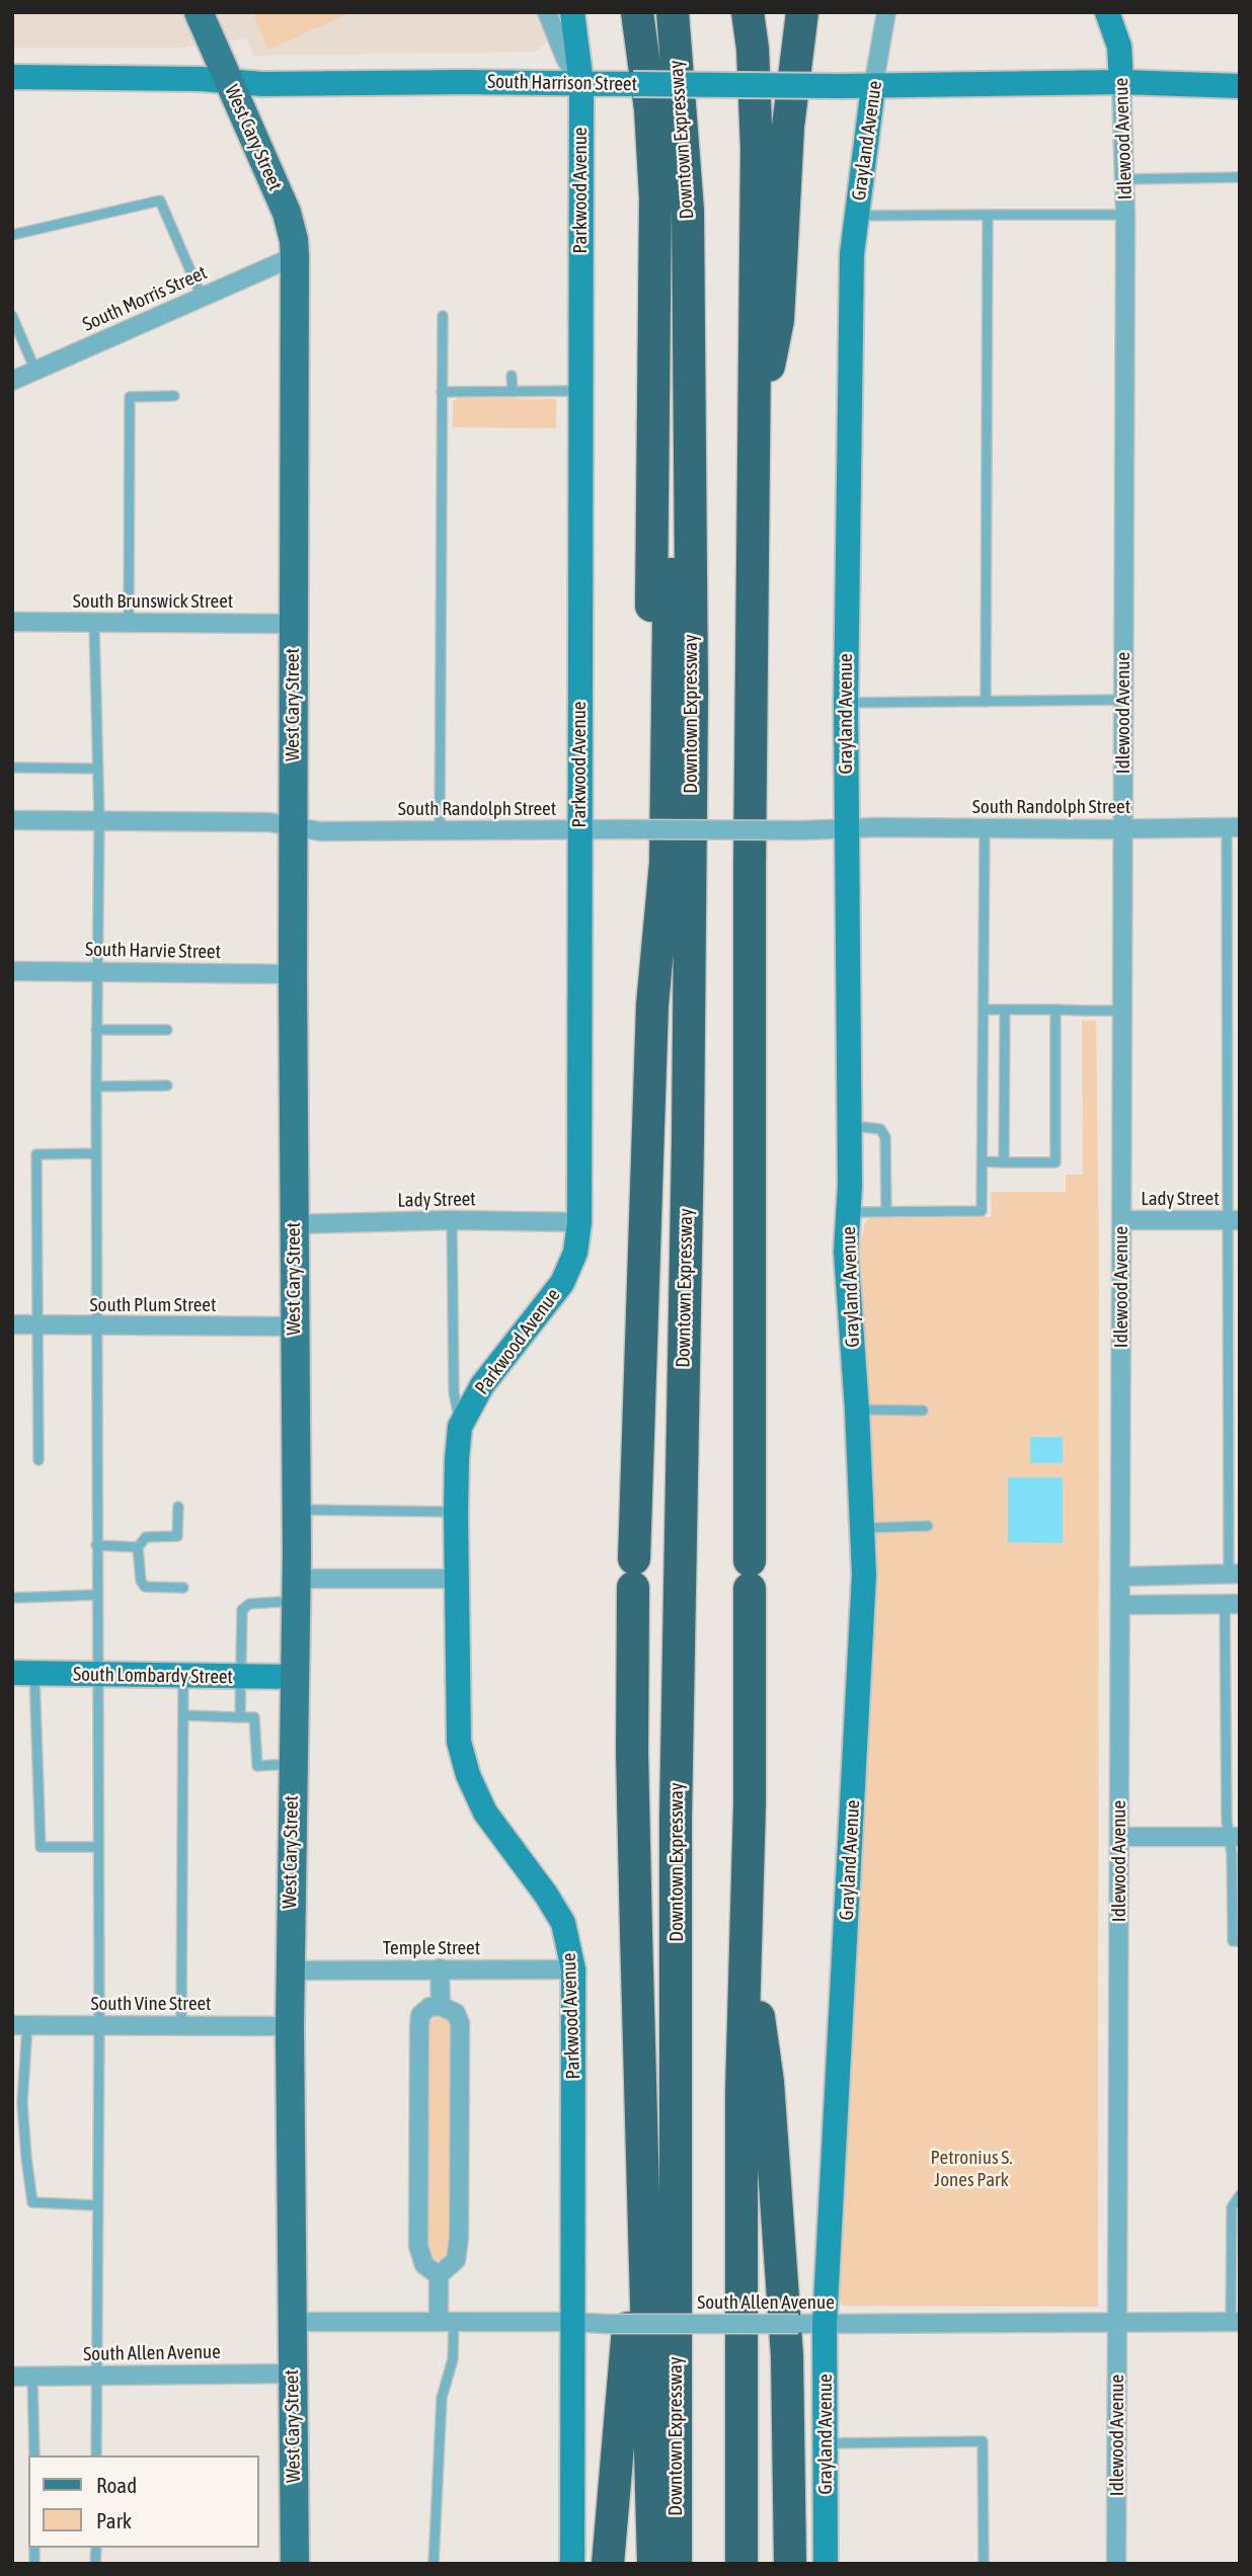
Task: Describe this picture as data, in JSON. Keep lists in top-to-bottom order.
{
  "streets": {
    "highway": ["Downtown Expressway"],
    "main road": ["West Cary Street"],
    "street": [
      "South Harrison Street",
      "Idlewood Avenue",
      "Grayland Avenue",
      "Parkwood Avenue",
      "South Morris Street",
      "South Brunswick Street",
      "South Randolph Street",
      "South Harvie Street",
      "Lady Street",
      "South Plum Street",
      "South Lombardy Street",
      "Temple Street",
      "South Vine Street",
      "South Allen Avenue"
    ]
  },
  "crossings": [
    ["South Harrison Street", "West Cary Street"],
    ["South Harrison Street", "Idlewood Avenue"],
    ["South Harrison Street", "Grayland Avenue"],
    ["South Harrison Street", "Parkwood Avenue"],
    ["West Cary Street", "South Morris Street"],
    ["West Cary Street", "South Brunswick Street"],
    ["West Cary Street", "South Randolph Street"],
    ["West Cary Street", "South Harvie Street"],
    ["West Cary Street", "Lady Street"],
    ["West Cary Street", "South Plum Street"],
    ["West Cary Street", "South Lombardy Street"],
    ["West Cary Street", "Temple Street"],
    ["West Cary Street", "South Vine Street"],
    ["West Cary Street", "South Allen Avenue"],
    ["Idlewood Avenue", "South Randolph Street"],
    ["Idlewood Avenue", "Lady Street"],
    ["Idlewood Avenue", "South Allen Avenue"],
    ["Grayland Avenue", "South Randolph Street"],
    ["Grayland Avenue", "South Allen Avenue"],
    ["Parkwood Avenue", "South Randolph Street"],
    ["Parkwood Avenue", "Lady Street"],
    ["Parkwood Avenue", "Temple Street"],
    ["Parkwood Avenue", "South Allen Avenue"]
  ],
  "parks": ["Petronius S. Jones Park"],
  "legend": ["Road", "Park"]
}
